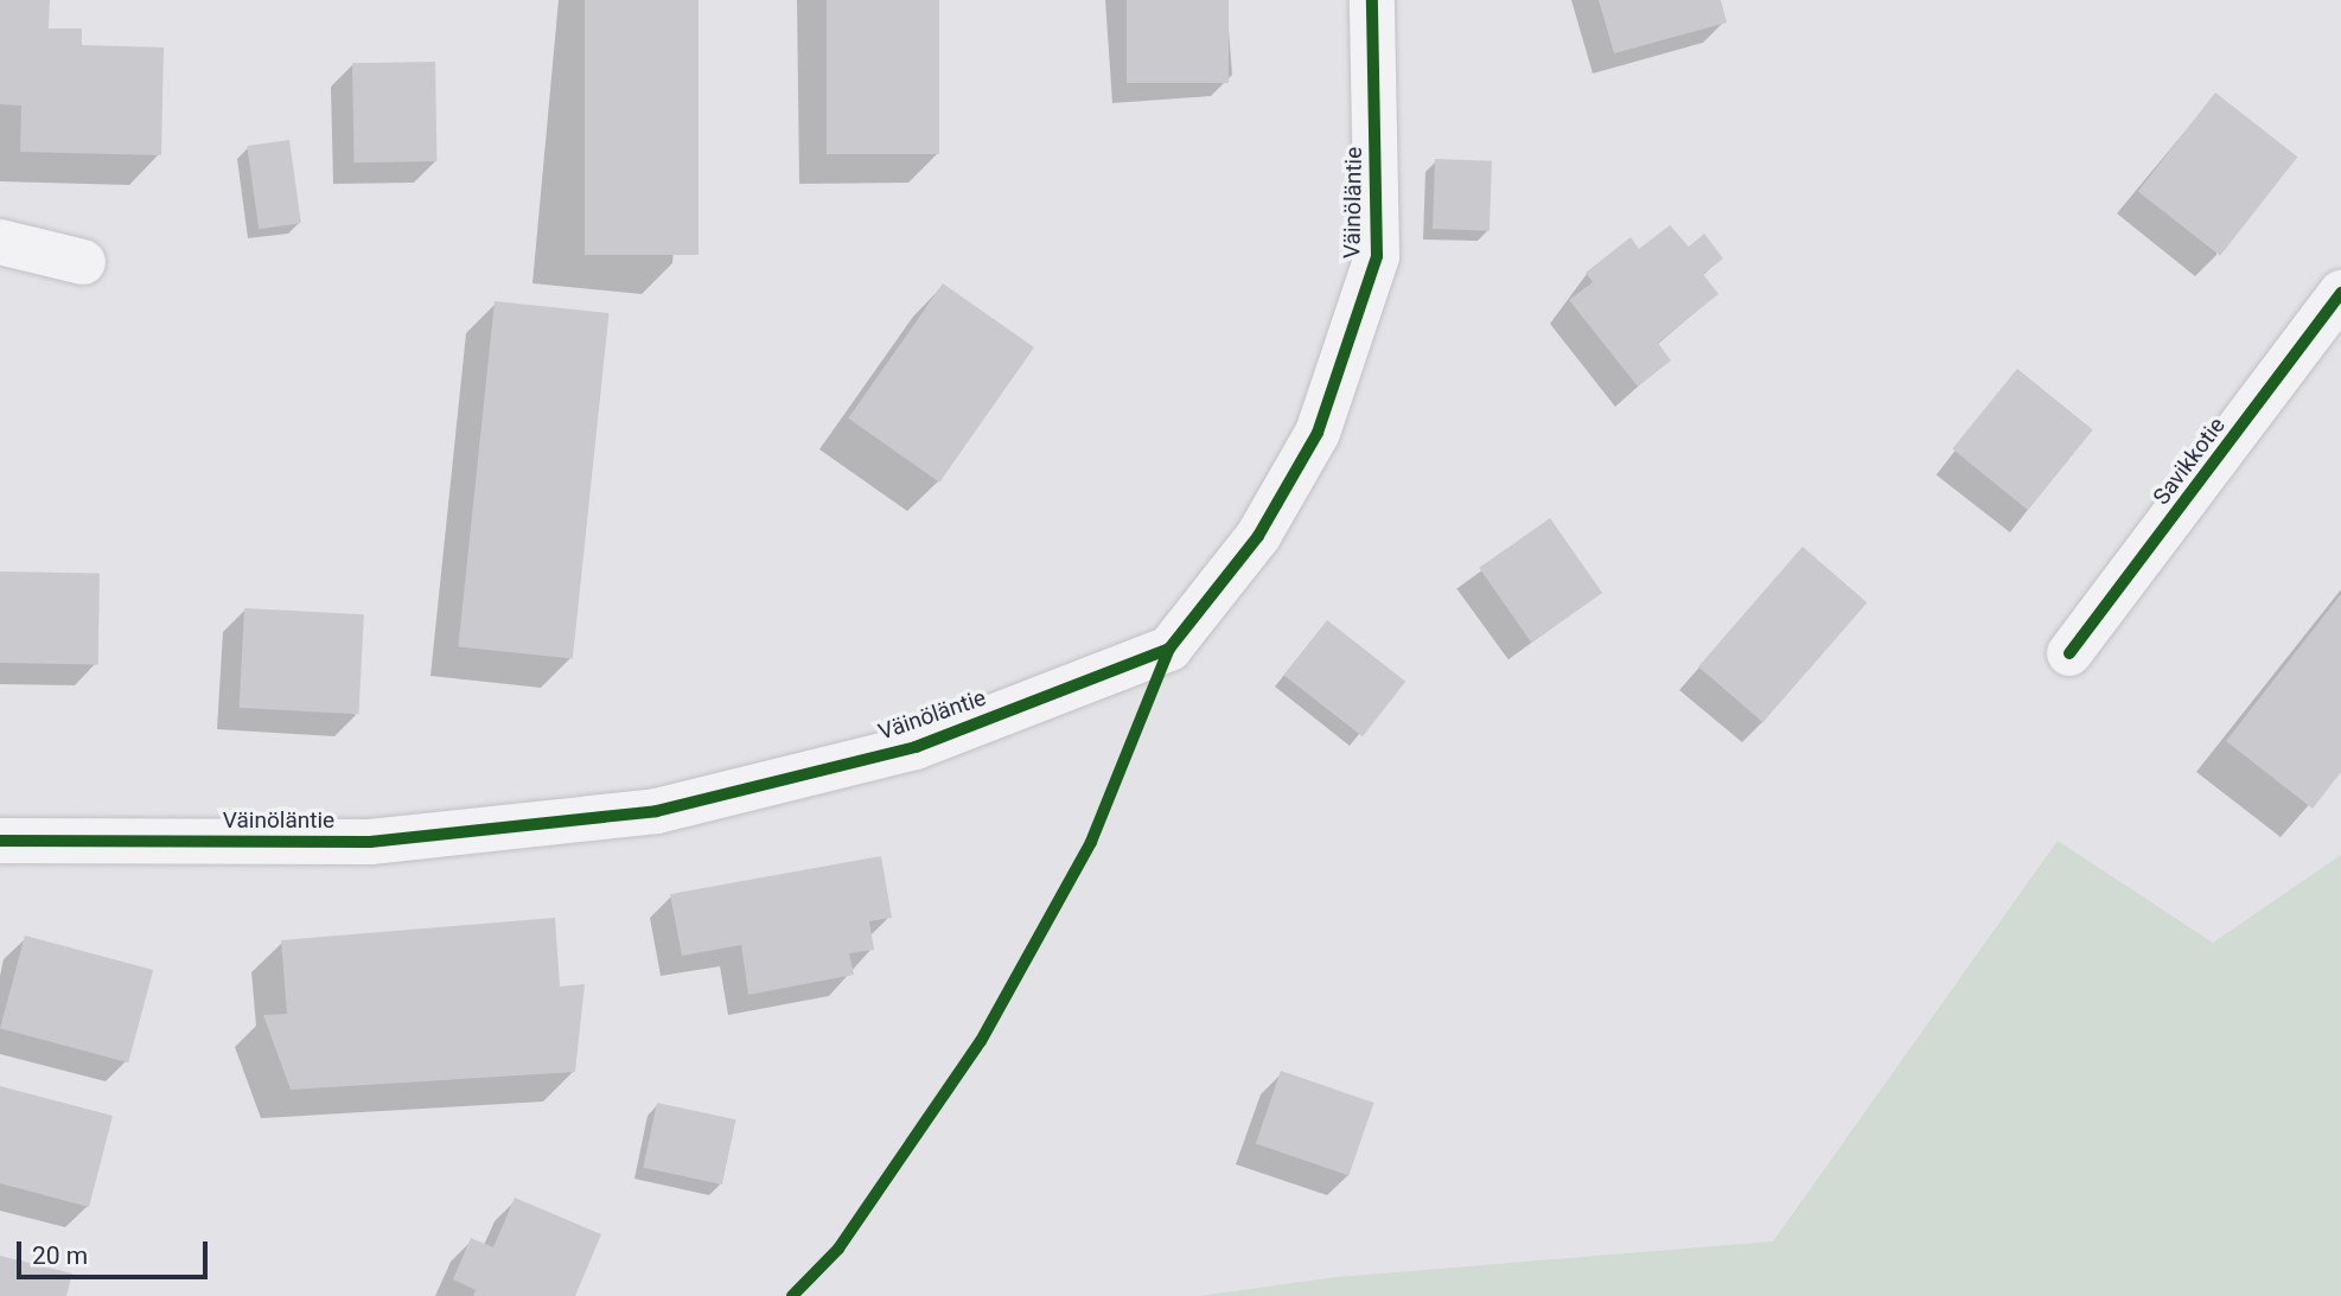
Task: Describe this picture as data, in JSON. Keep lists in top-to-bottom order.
{
  "streets": {
    "street": ["Väinöläntie", "Savikkotie"]
  },
  "scale_bar": "20 m"
}
